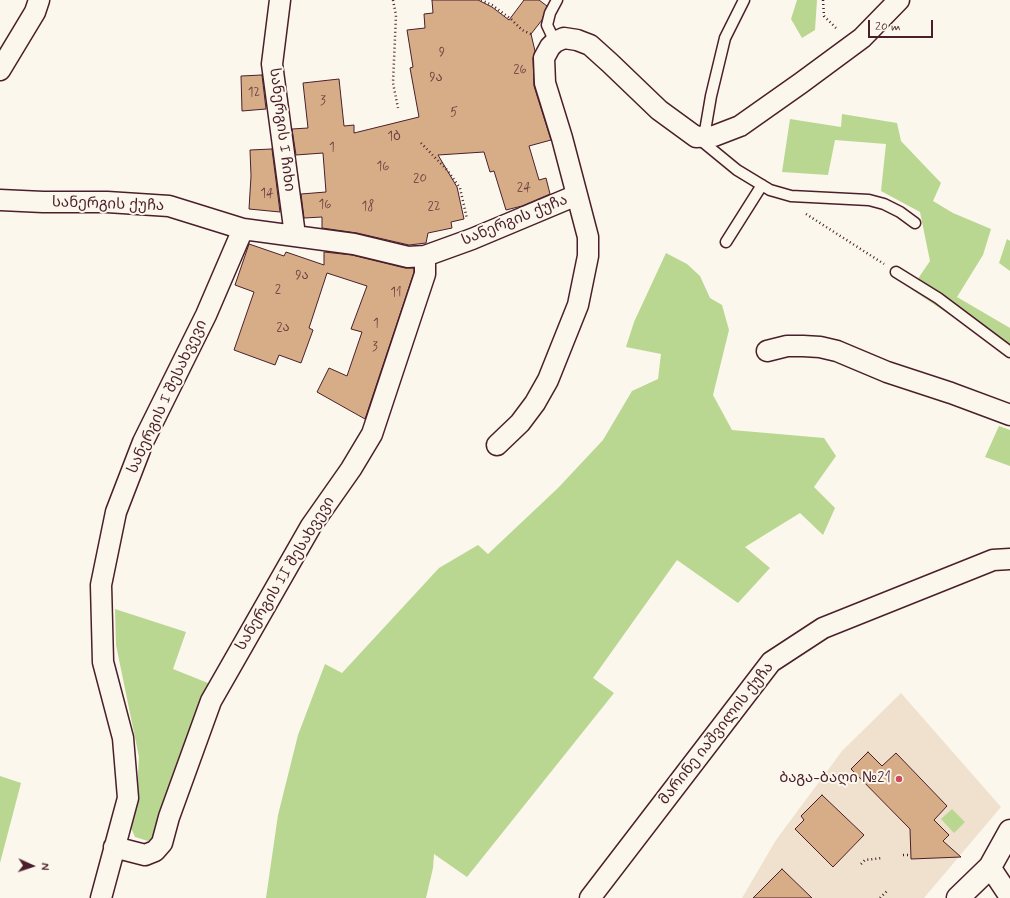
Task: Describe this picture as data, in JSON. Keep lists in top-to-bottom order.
{
  "streets": {
    "street": [
      "სანერგის I ჩიხი",
      "სანერგის ქუჩა",
      "სანერგის I შესახვევი",
      "სანერგის II შესახვევი",
      "მარინე იაშვილის ქუჩა"
    ]
  },
  "crossings": [
    ["სანერგის I ჩიხი", "სანერგის ქუჩა"],
    ["სანერგის ქუჩა", "სანერგის I შესახვევი"],
    ["სანერგის ქუჩა", "სანერგის II შესახვევი"],
    ["სანერგის I შესახვევი", "სანერგის II შესახვევი"]
  ],
  "places": ["ბაგა-ბაღი №21"],
  "house_numbers": [
    "9",
    "26",
    "9ა",
    "12",
    "3",
    "5",
    "1ბ",
    "1",
    "16",
    "20",
    "24",
    "14",
    "16",
    "18",
    "22",
    "9ა",
    "2",
    "11",
    "1",
    "2ა",
    "3"
  ],
  "scale_bar": "20 m",
  "north": "right"
}
